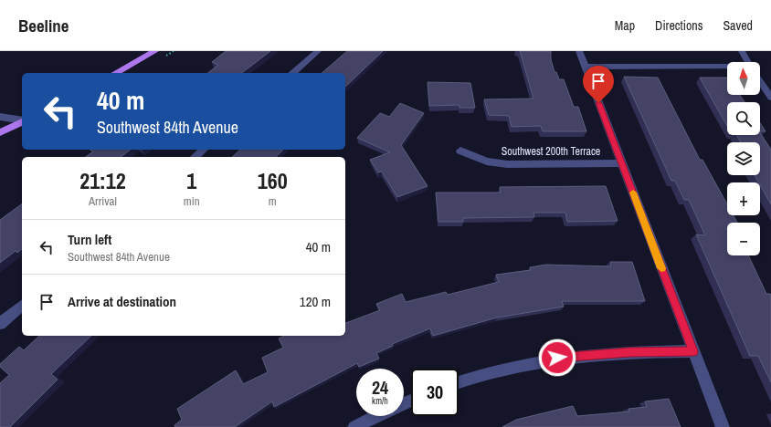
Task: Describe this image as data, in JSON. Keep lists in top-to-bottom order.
{
  "streets": {
    "street": ["Southwest 200th Terrace"]
  },
  "north": "top",
  "page": {
    "header": "Beeline",
    "nav": ["Map", "Directions", "Saved"],
    "map_buttons": ["+", "−"],
    "turn": ["40 m", "Southwest 84th Avenue"],
    "eta": [
      "21:12",
      "Arrival",
      "1",
      "min",
      "160",
      "m"
    ],
    "list": [
      {
        "name": "Turn left",
        "note": "Southwest 84th Avenue",
        "value": "40 m"
      },
      {
        "name": "Arrive at destination",
        "value": "120 m"
      }
    ],
    "speed": "24 km/h",
    "limit": "30"
  }
}
